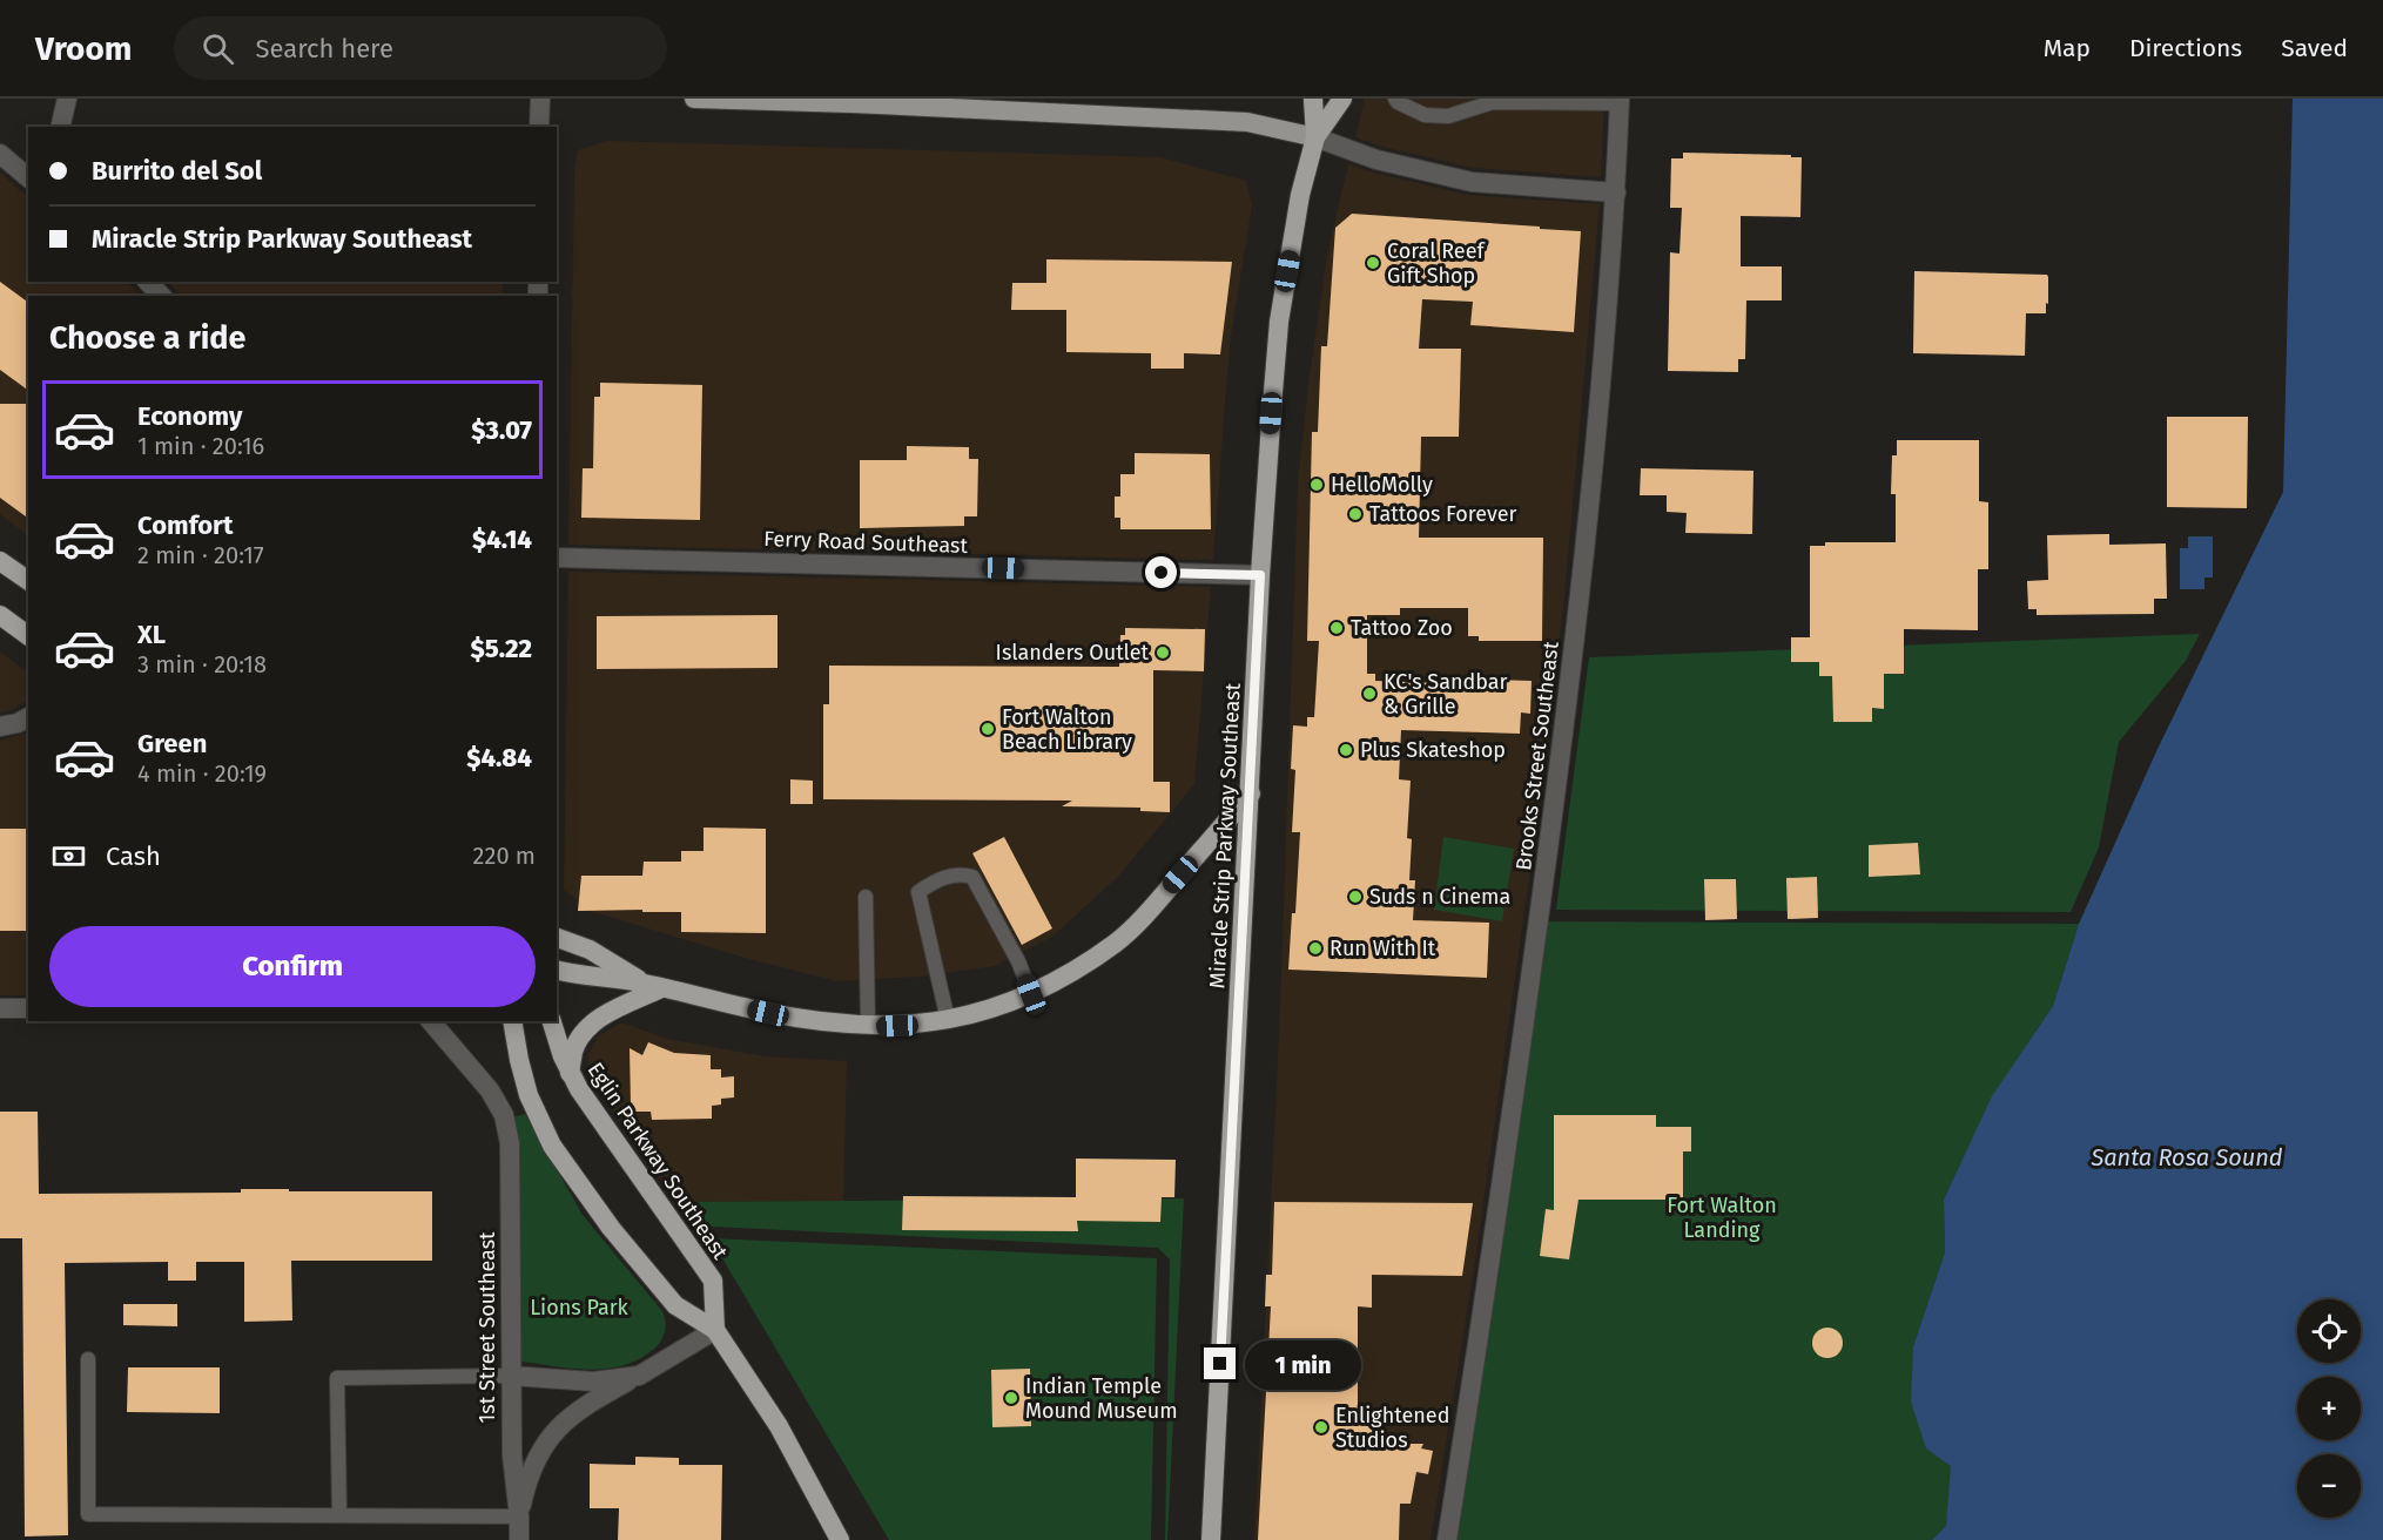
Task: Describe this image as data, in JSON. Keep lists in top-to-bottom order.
{
  "streets": {
    "highway": ["Miracle Strip Parkway Southeast", "Eglin Parkway Southeast"],
    "street": ["Ferry Road Southeast", "Brooks Street Southeast", "1st Street Southeast"]
  },
  "crossings": [
    ["Ferry Road Southeast", "Miracle Strip Parkway Southeast"]
  ],
  "water": ["Santa Rosa Sound"],
  "parks": ["Fort Walton Landing", "Lions Park"],
  "places": [
    "Coral Reef Gift Shop",
    "HelloMolly",
    "Tattoos Forever",
    "Tattoo Zoo",
    "Islanders Outlet",
    "KC's Sandbar & Grille",
    "Fort Walton Beach Library",
    "Plus Skateshop",
    "Suds n Cinema",
    "Run With It",
    "Indian Temple Mound Museum",
    "Enlightened Studios"
  ],
  "page": {
    "header": "Vroom",
    "search": "Search here",
    "nav": ["Map", "Directions", "Saved"],
    "banner": ["Burrito del Sol", "Miracle Strip Parkway Southeast"],
    "heading": "Choose a ride",
    "list": [
      {
        "name": "Economy",
        "note": "1 min · 20:16",
        "value": "$3.07"
      },
      {
        "name": "Comfort",
        "note": "2 min · 20:17",
        "value": "$4.14"
      },
      {
        "name": "XL",
        "note": "3 min · 20:18",
        "value": "$5.22"
      },
      {
        "name": "Green",
        "note": "4 min · 20:19",
        "value": "$4.84"
      }
    ],
    "pay": ["Cash", "220 m"],
    "buttons": "Confirm",
    "map_buttons": ["+", "−"],
    "bubble": "1 min"
  }
}
